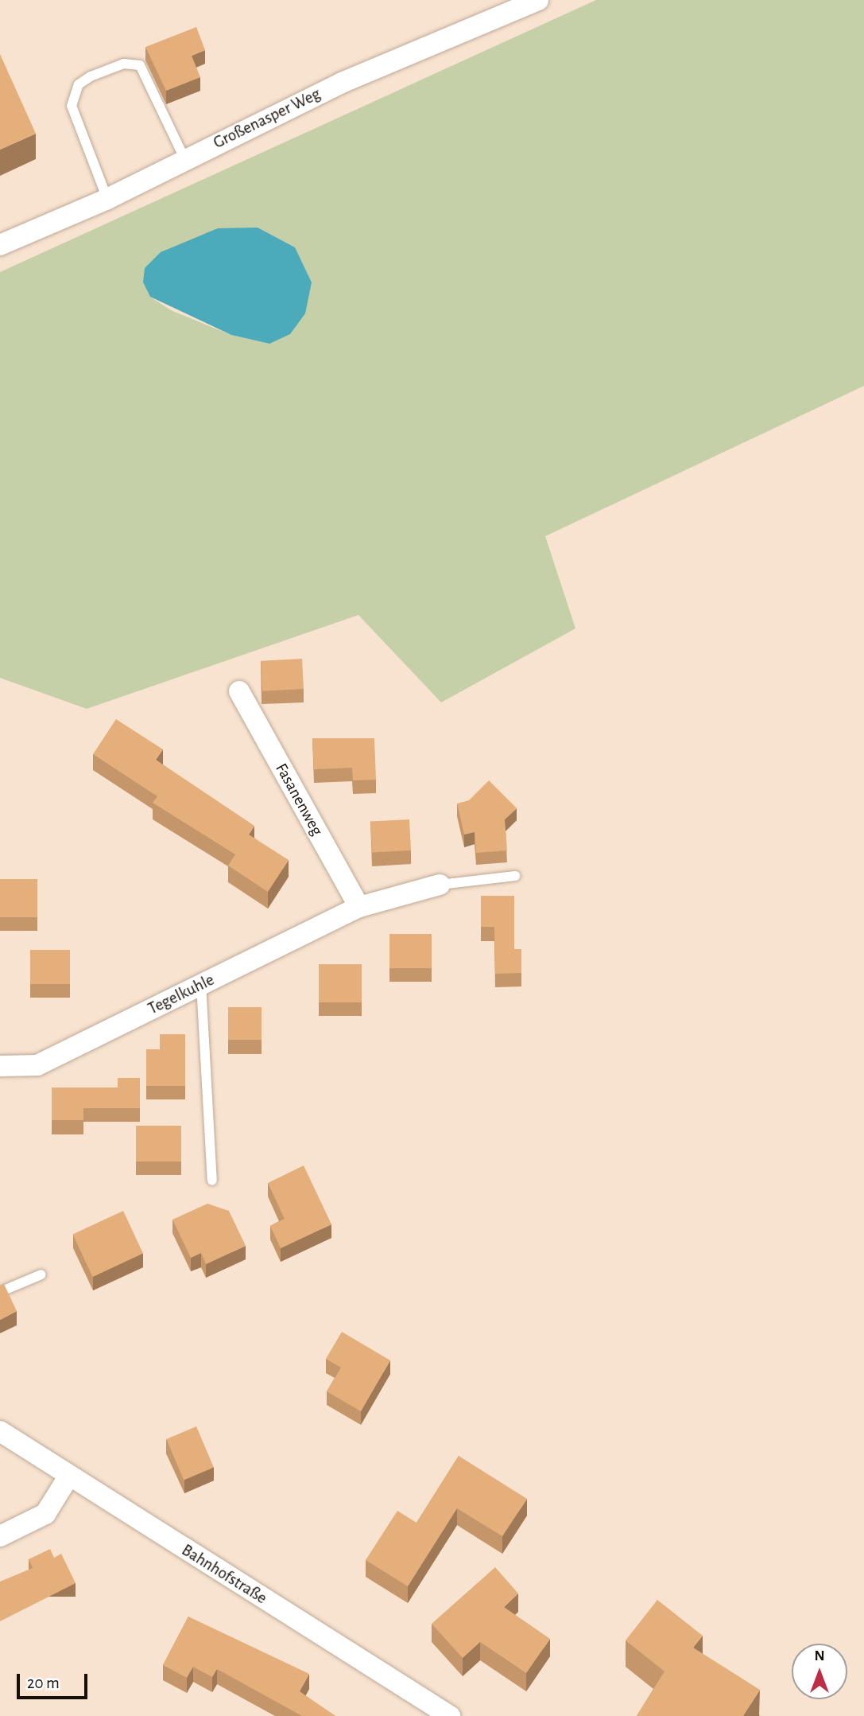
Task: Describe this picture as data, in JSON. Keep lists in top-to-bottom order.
{
  "streets": {
    "street": [
      "Großenasper Weg",
      "Fasanenweg",
      "Tegelkuhle",
      "Bahnhofstraße"
    ]
  },
  "crossings": [
    ["Fasanenweg", "Tegelkuhle"]
  ],
  "scale_bar": "20 m",
  "north": "top"
}
